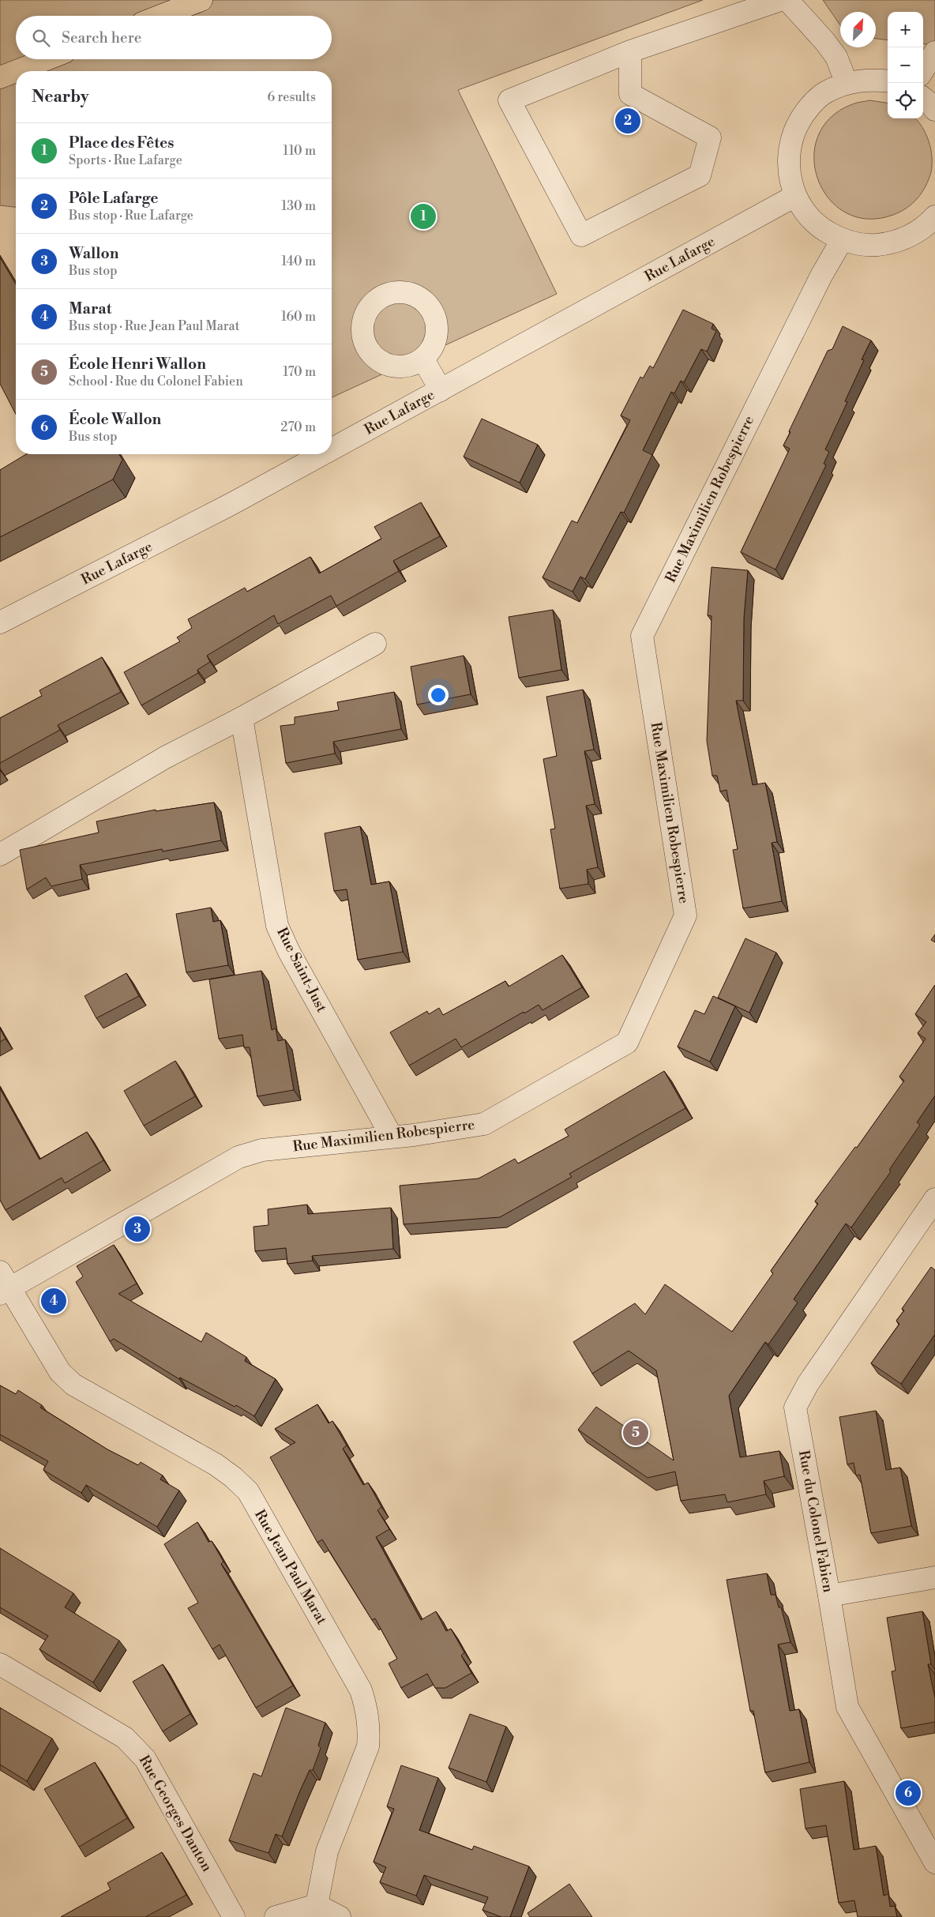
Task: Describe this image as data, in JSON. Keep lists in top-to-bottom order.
{
  "streets": {
    "street": [
      "Rue Lafarge",
      "Rue Maximilien Robespierre",
      "Rue Saint-Just",
      "Rue du Colonel Fabien",
      "Rue Jean Paul Marat",
      "Rue Georges Danton"
    ]
  },
  "crossings": [
    ["Rue Maximilien Robespierre", "Rue Saint-Just"],
    ["Rue Maximilien Robespierre", "Rue Jean Paul Marat"]
  ],
  "north": "top right",
  "page": {
    "map_buttons": ["+", "−"],
    "search": "Search here",
    "heading": ["Nearby", "6 results"],
    "pins": [
      "2",
      "1",
      "3",
      "4",
      "5",
      "6"
    ],
    "list": [
      {
        "mark": "1",
        "name": "Place des Fêtes",
        "note": "Sports · Rue Lafarge",
        "value": "110 m"
      },
      {
        "mark": "2",
        "name": "Pôle Lafarge",
        "note": "Bus stop · Rue Lafarge",
        "value": "130 m"
      },
      {
        "mark": "3",
        "name": "Wallon",
        "note": "Bus stop",
        "value": "140 m"
      },
      {
        "mark": "4",
        "name": "Marat",
        "note": "Bus stop · Rue Jean Paul Marat",
        "value": "160 m"
      },
      {
        "mark": "5",
        "name": "École Henri Wallon",
        "note": "School · Rue du Colonel Fabien",
        "value": "170 m"
      },
      {
        "mark": "6",
        "name": "École Wallon",
        "note": "Bus stop",
        "value": "270 m"
      }
    ]
  }
}
